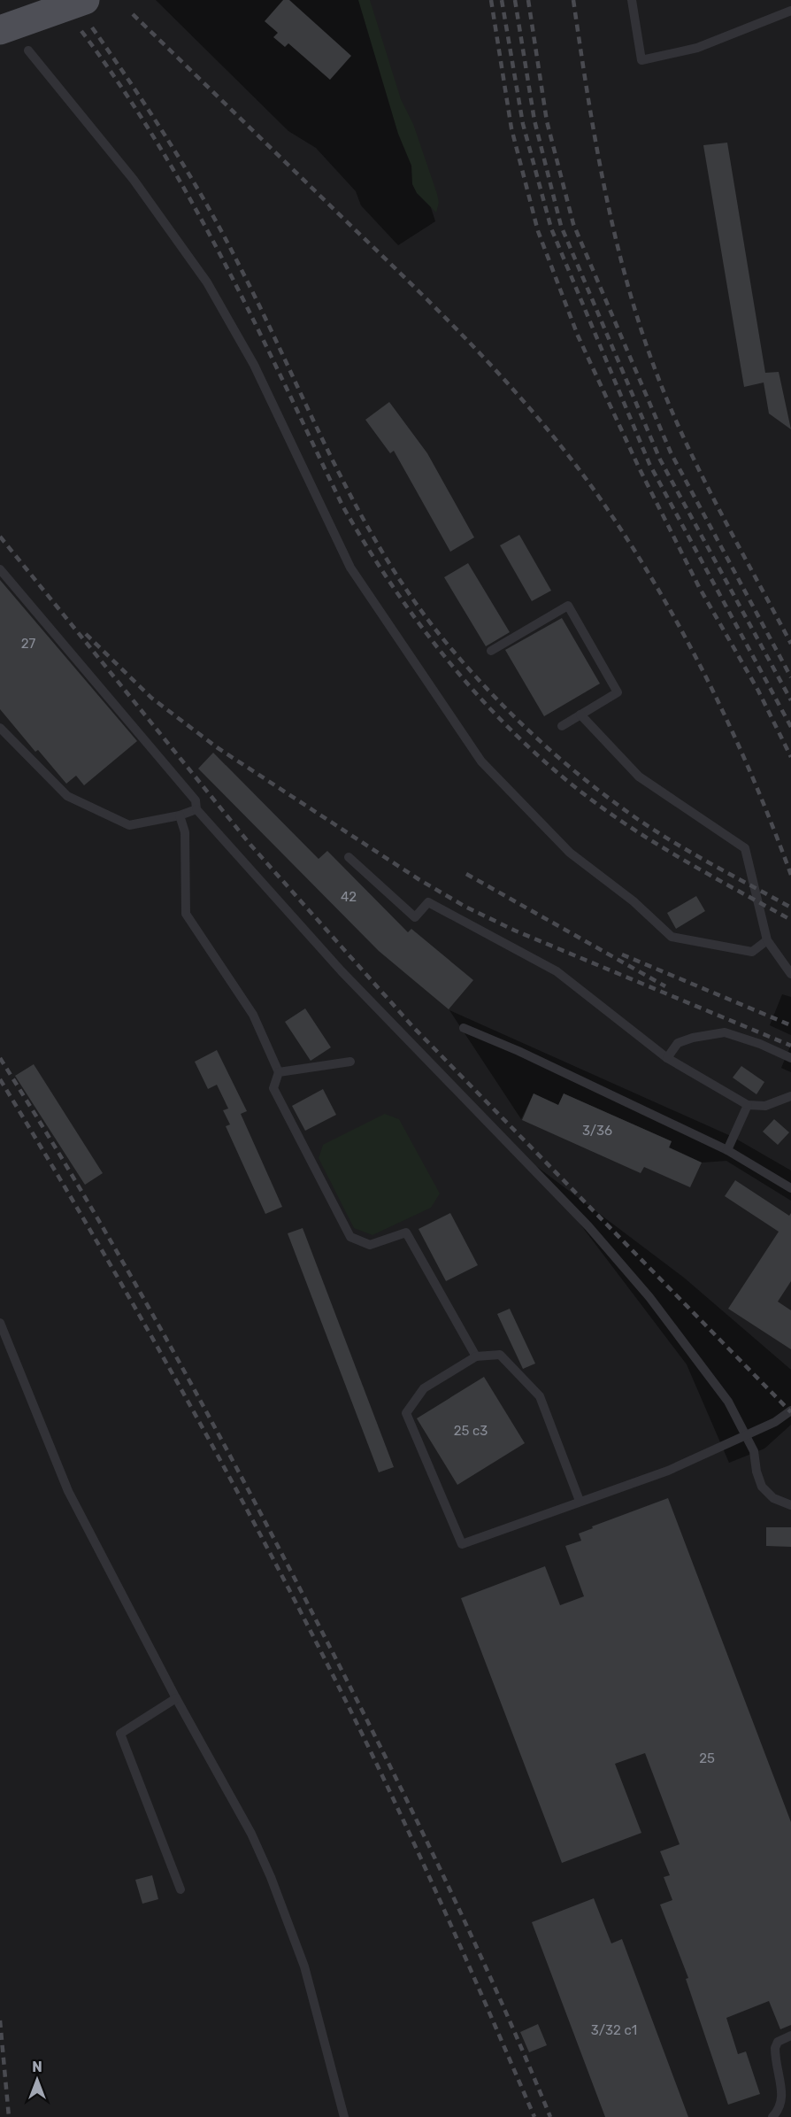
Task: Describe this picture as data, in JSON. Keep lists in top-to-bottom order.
{
  "house_numbers": [
    "27",
    "42",
    "3/36",
    "25 с3",
    "25",
    "3/32 с1"
  ],
  "north": "top"
}
